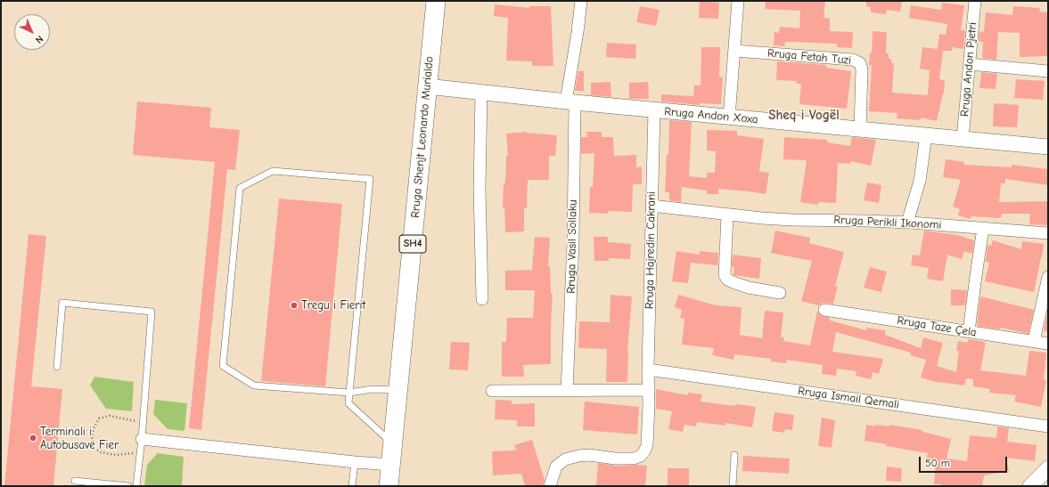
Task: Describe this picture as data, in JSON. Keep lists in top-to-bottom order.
{
  "streets": {
    "main road": ["Rruga Shenjt Leonardo Murialdo", "SH4"],
    "street": [
      "Rruga Fetah Tuzi",
      "Rruga Andon Pjetri",
      "Rruga Andon Xoxa",
      "Rruga Perikli Ikonomi",
      "Rruga Vasil Sollaku",
      "Rruga Hajredin Cakrani",
      "Rruga Taze Çela",
      "Rruga Ismail Qemali"
    ]
  },
  "crossings": [
    ["Rruga Fetah Tuzi", "Rruga Andon Xoxa"],
    ["Rruga Andon Pjetri", "Rruga Andon Xoxa"],
    ["Rruga Andon Xoxa", "Rruga Shenjt Leonardo Murialdo"],
    ["Rruga Andon Xoxa", "Rruga Vasil Sollaku"],
    ["Rruga Andon Xoxa", "Rruga Hajredin Cakrani"],
    ["Rruga Perikli Ikonomi", "Rruga Hajredin Cakrani"],
    ["Rruga Hajredin Cakrani", "Rruga Ismail Qemali"]
  ],
  "districts": ["Sheq i Vogël"],
  "places": ["Tregu i Fierit", "Terminali i Autobusave Fier"],
  "scale_bar": "50 m",
  "north": "bottom right"
}
